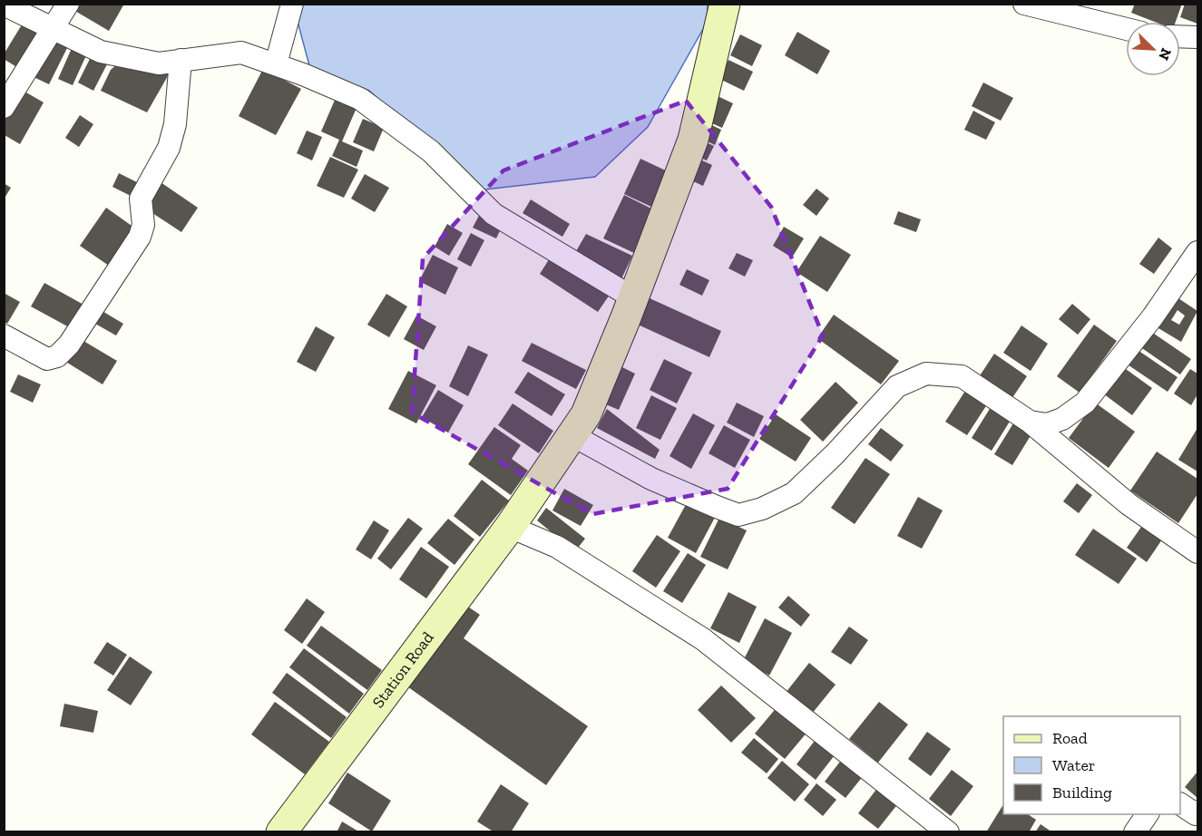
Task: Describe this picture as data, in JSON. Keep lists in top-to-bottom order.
{
  "streets": {
    "main road": ["Station Road"]
  },
  "legend": ["Road", "Water", "Building"],
  "north": "bottom right"
}
